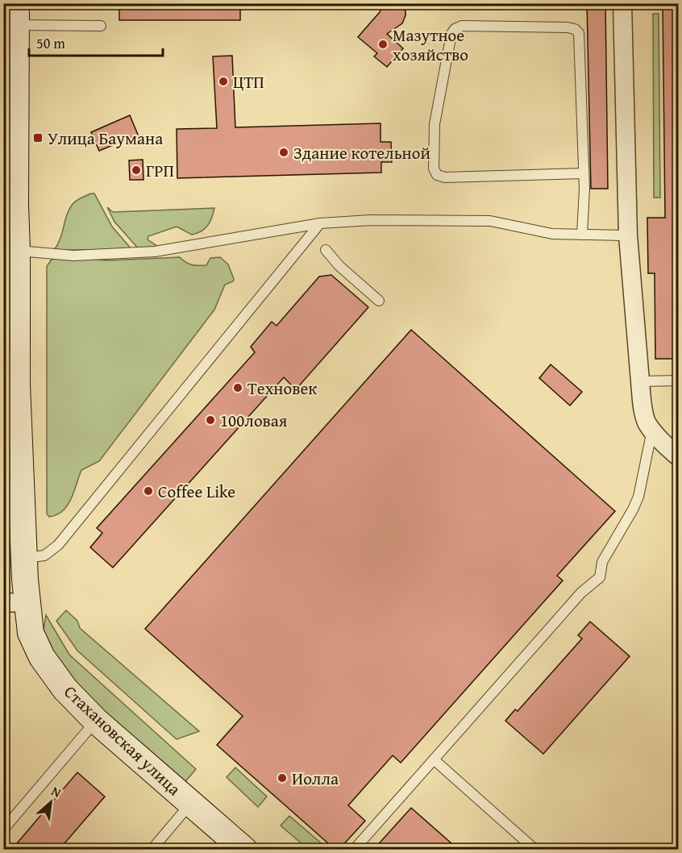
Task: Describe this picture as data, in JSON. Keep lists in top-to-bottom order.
{
  "streets": {
    "main road": ["Стахановская улица"]
  },
  "places": {
    "other": [
      "Мазутное хозяйство",
      "ЦТП",
      "Здание котельной",
      "ГРП",
      "Техновек",
      "100ловая",
      "Coffee Like",
      "Иолла"
    ],
    "transit": ["Улица Баумана"]
  },
  "scale_bar": "50 m",
  "north": "top right"
}
